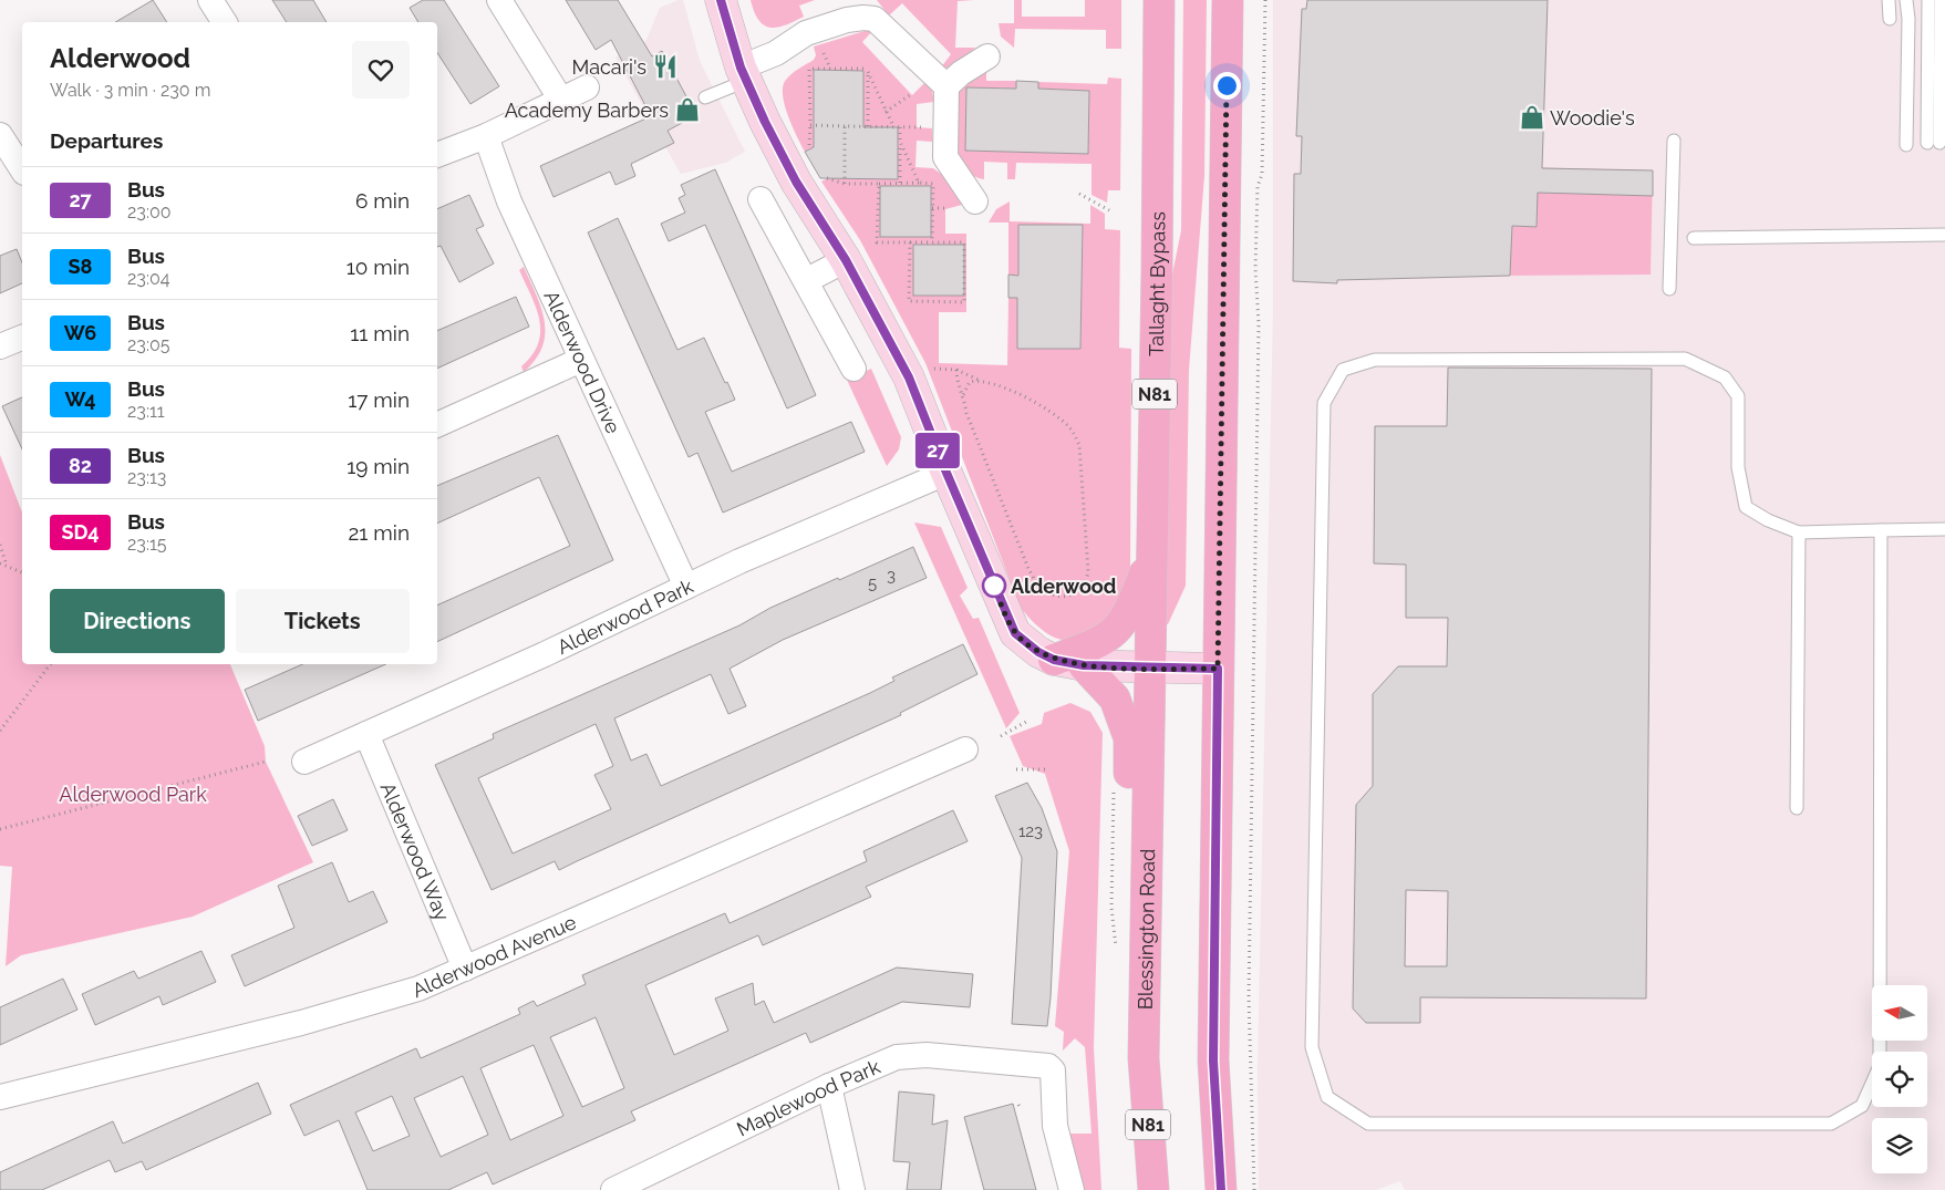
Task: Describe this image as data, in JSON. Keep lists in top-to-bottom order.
{
  "streets": {
    "main road": ["Tallaght Bypass", "N81", "Blessington Road"],
    "street": [
      "Alderwood Drive",
      "Alderwood Park",
      "Alderwood Way",
      "Alderwood Avenue",
      "Maplewood Park"
    ]
  },
  "crossings": [
    ["Tallaght Bypass", "Blessington Road"],
    ["Alderwood Drive", "Alderwood Park"],
    ["Alderwood Park", "Alderwood Way"],
    ["Alderwood Way", "Alderwood Avenue"]
  ],
  "parks": ["Alderwood Park"],
  "places": {
    "restaurant": ["Macari's"],
    "shop": ["Academy Barbers", "Woodie's"],
    "other": ["Alderwood"]
  },
  "lines": ["bus line 27"],
  "house_numbers": ["3", "5", "123"],
  "north": "left",
  "page": {
    "on_map": "27",
    "heading": [
      ["Alderwood", "Walk · 3 min · 230 m"],
      "Departures"
    ],
    "list": [
      {
        "mark": "27",
        "name": "Bus",
        "note": "23:00",
        "value": "6 min"
      },
      {
        "mark": "S8",
        "name": "Bus",
        "note": "23:04",
        "value": "10 min"
      },
      {
        "mark": "W6",
        "name": "Bus",
        "note": "23:05",
        "value": "11 min"
      },
      {
        "mark": "W4",
        "name": "Bus",
        "note": "23:11",
        "value": "17 min"
      },
      {
        "mark": "82",
        "name": "Bus",
        "note": "23:13",
        "value": "19 min"
      },
      {
        "mark": "SD4",
        "name": "Bus",
        "note": "23:15",
        "value": "21 min"
      }
    ],
    "buttons": ["Directions", "Tickets"]
  }
}
